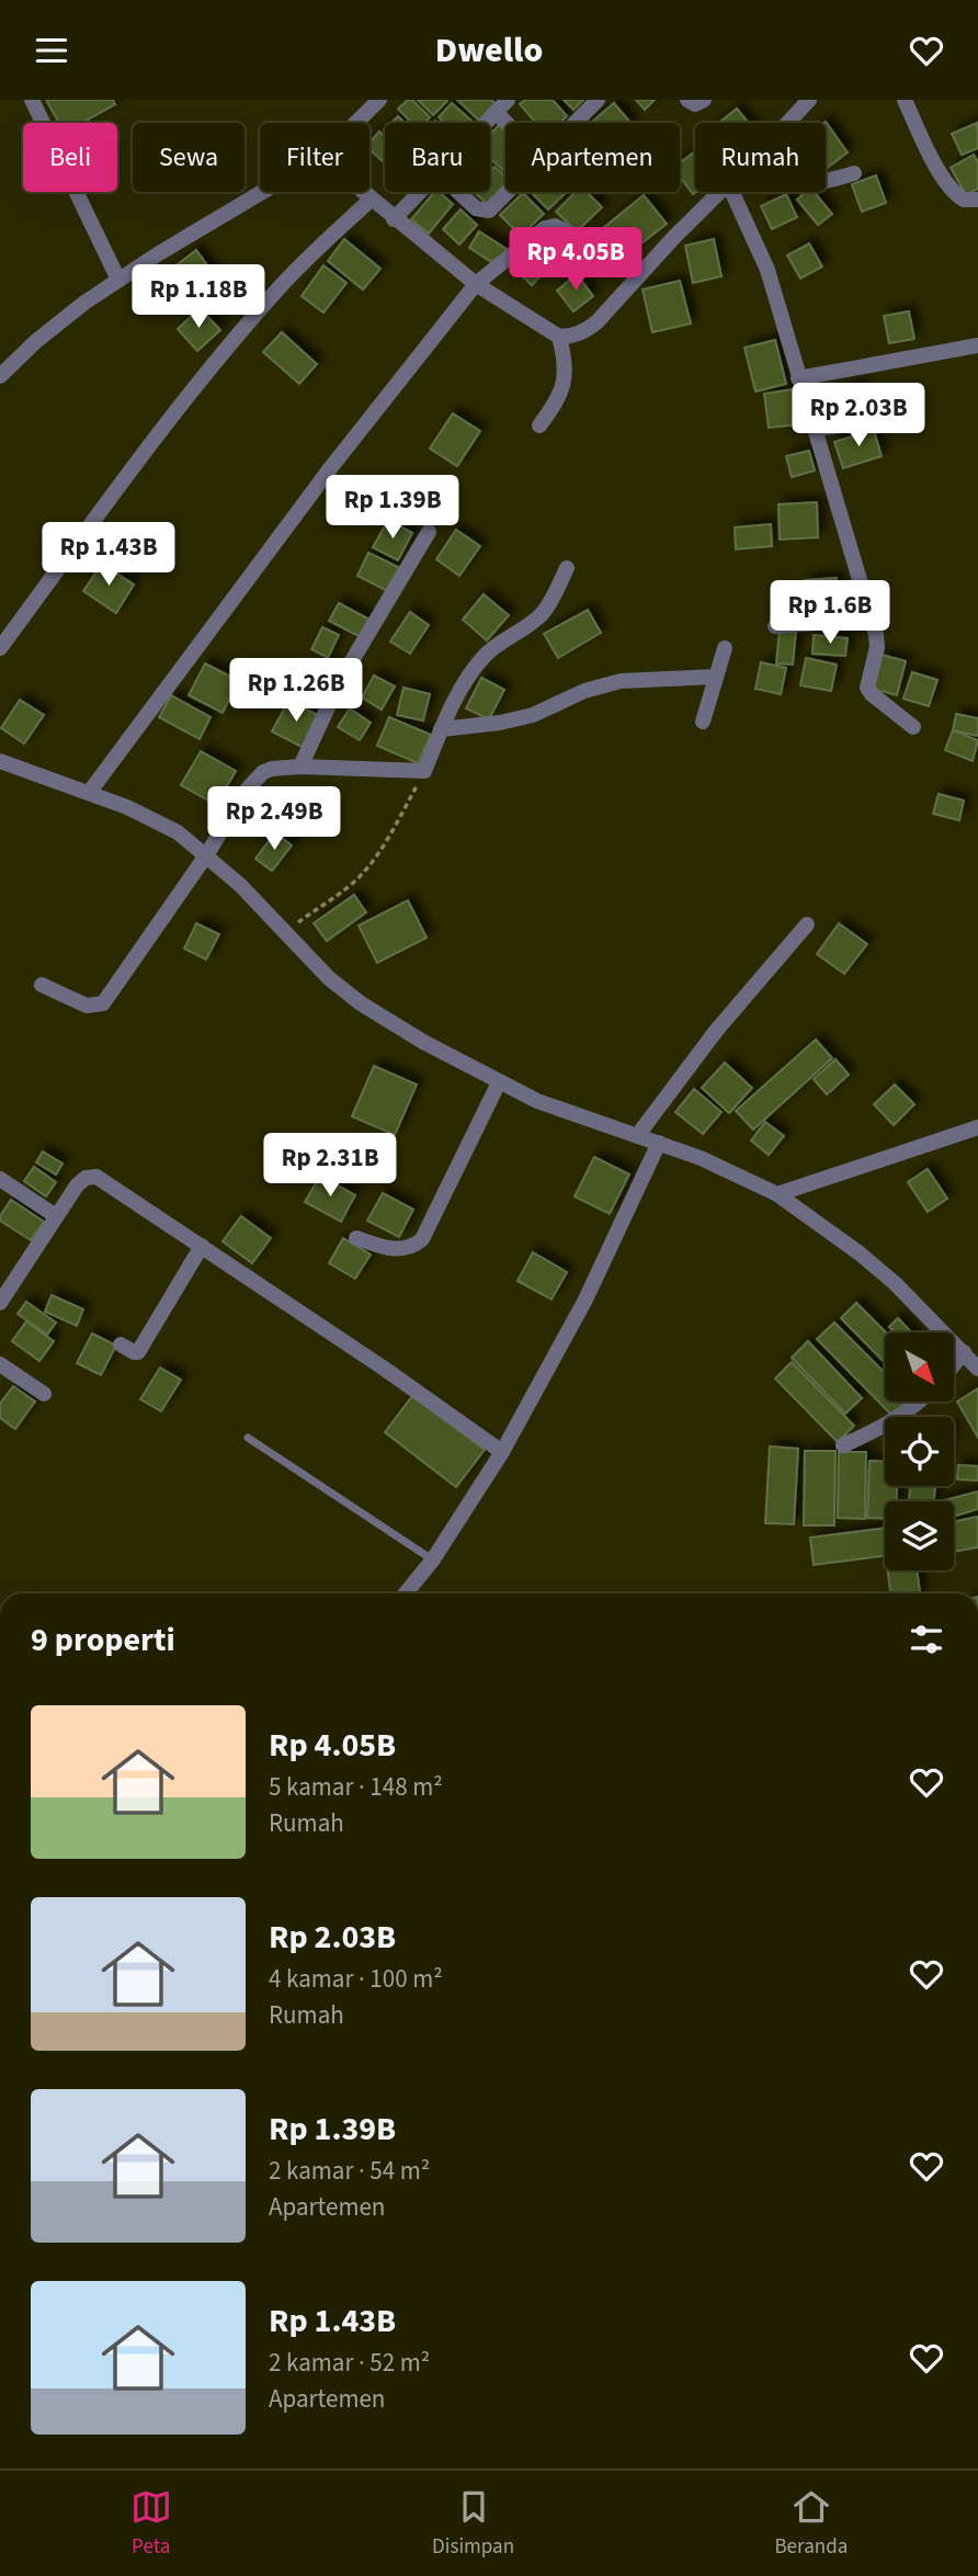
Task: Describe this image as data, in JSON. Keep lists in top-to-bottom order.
{
  "north": "bottom right",
  "page": {
    "header": "Dwello",
    "chip": [
      "Beli",
      "Sewa",
      "Filter",
      "Baru",
      "Apartemen",
      "Rumah"
    ],
    "price": [
      "Rp 4.05B",
      "Rp 1.18B",
      "Rp 2.03B",
      "Rp 1.39B",
      "Rp 1.43B",
      "Rp 1.6B",
      "Rp 1.26B",
      "Rp 2.49B",
      "Rp 2.31B"
    ],
    "heading": "9 properti",
    "list": [
      {
        "name": "Rp 4.05B",
        "note": "5 kamar · 148 m² · Rumah"
      },
      {
        "name": "Rp 2.03B",
        "note": "4 kamar · 100 m² · Rumah"
      },
      {
        "name": "Rp 1.39B",
        "note": "2 kamar · 54 m² · Apartemen"
      },
      {
        "name": "Rp 1.43B",
        "note": "2 kamar · 52 m² · Apartemen"
      }
    ],
    "tabs": ["Peta", "Disimpan", "Beranda"]
  }
}
